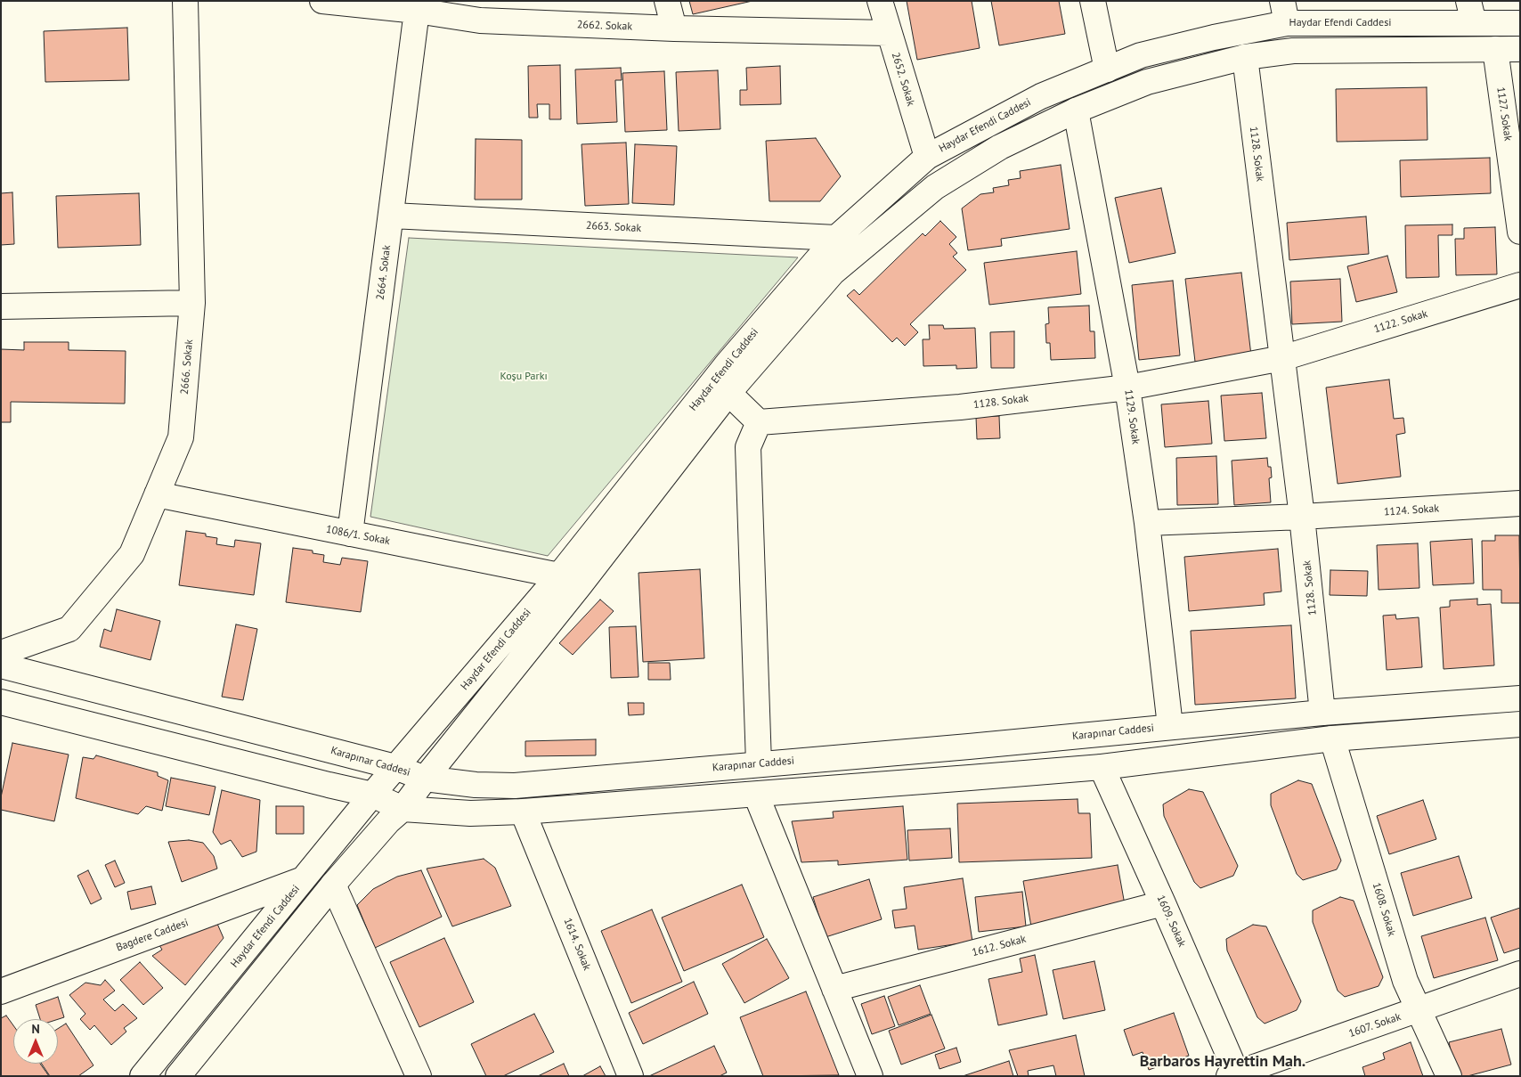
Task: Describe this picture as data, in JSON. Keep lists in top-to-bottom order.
{
  "streets": {
    "street": [
      "Haydar Efendi Caddesi",
      "2662. Sokak",
      "2652. Sokak",
      "1127. Sokak",
      "1128. Sokak",
      "2663. Sokak",
      "2664. Sokak",
      "1122. Sokak",
      "2666. Sokak",
      "1129. Sokak",
      "1124. Sokak",
      "1086/1. Sokak",
      "Karapınar Caddesi",
      "1608. Sokak",
      "1609. Sokak",
      "Bagdere Caddesi",
      "1614. Sokak",
      "1612. Sokak",
      "1607. Sokak"
    ]
  },
  "crossings": [
    ["Haydar Efendi Caddesi", "2652. Sokak"],
    ["Haydar Efendi Caddesi", "1127. Sokak"],
    ["Haydar Efendi Caddesi", "1128. Sokak"],
    ["Haydar Efendi Caddesi", "2663. Sokak"],
    ["Haydar Efendi Caddesi", "1129. Sokak"],
    ["Haydar Efendi Caddesi", "1086/1. Sokak"],
    ["Haydar Efendi Caddesi", "Karapınar Caddesi"],
    ["Haydar Efendi Caddesi", "Bagdere Caddesi"],
    ["2662. Sokak", "2652. Sokak"],
    ["2662. Sokak", "2664. Sokak"],
    ["1128. Sokak", "1122. Sokak"],
    ["1128. Sokak", "1129. Sokak"],
    ["1128. Sokak", "1124. Sokak"],
    ["1128. Sokak", "Karapınar Caddesi"],
    ["2663. Sokak", "2664. Sokak"],
    ["2664. Sokak", "1086/1. Sokak"],
    ["2666. Sokak", "1086/1. Sokak"],
    ["1129. Sokak", "1124. Sokak"],
    ["1129. Sokak", "Karapınar Caddesi"],
    ["1608. Sokak", "1607. Sokak"],
    ["1609. Sokak", "1612. Sokak"],
    ["1609. Sokak", "1607. Sokak"]
  ],
  "districts": ["Barbaros Hayrettin Mah."],
  "parks": ["Koşu Parkı"],
  "north": "top"
}
